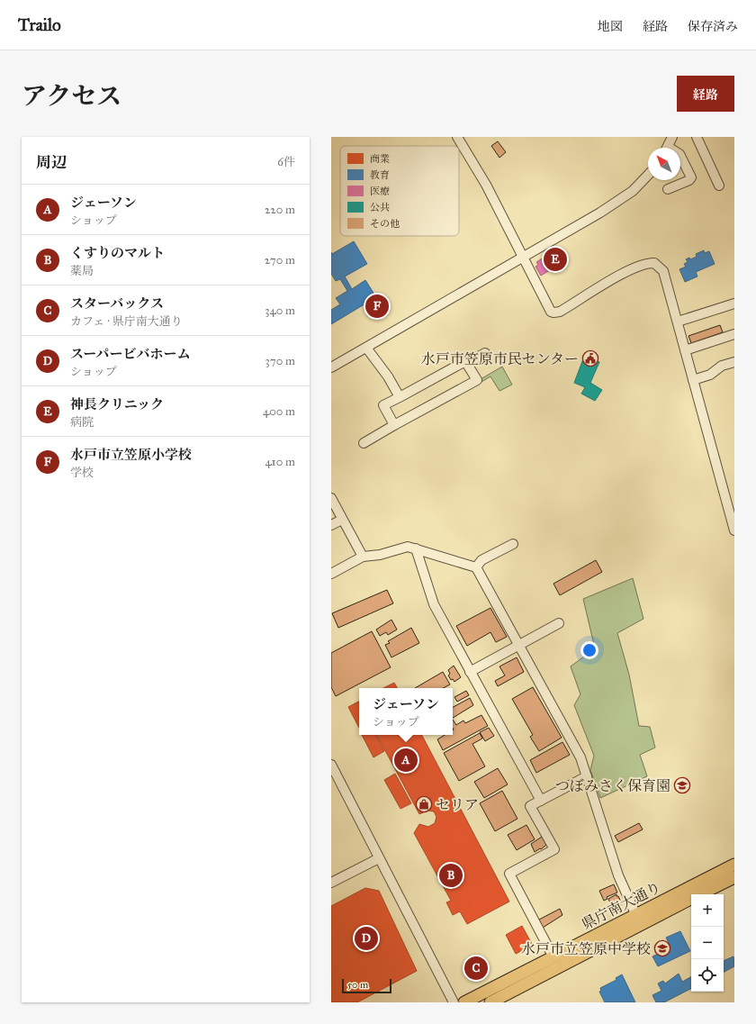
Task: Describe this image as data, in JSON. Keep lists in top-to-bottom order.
{
  "streets": {
    "main road": ["県庁南大通り"]
  },
  "places": {
    "public building": ["水戸市笠原市民センター"],
    "school or university": ["つぼみさく保育園", "水戸市立笠原中学校"],
    "shop": ["セリア"]
  },
  "legend": [
    "商業",
    "教育",
    "医療",
    "公共",
    "その他"
  ],
  "scale_bar": "50 m",
  "north": "top left",
  "page": {
    "header": "Trailo",
    "nav": ["地図", "経路", "保存済み"],
    "title": "アクセス",
    "buttons": "経路",
    "heading": ["周辺", "6件"],
    "list": [
      {
        "mark": "A",
        "name": "ジェーソン",
        "note": "ショップ",
        "value": "220 m"
      },
      {
        "mark": "B",
        "name": "くすりのマルト",
        "note": "薬局",
        "value": "270 m"
      },
      {
        "mark": "C",
        "name": "スターバックス",
        "note": "カフェ · 県庁南大通り",
        "value": "340 m"
      },
      {
        "mark": "D",
        "name": "スーパービバホーム",
        "note": "ショップ",
        "value": "370 m"
      },
      {
        "mark": "E",
        "name": "神長クリニック",
        "note": "病院",
        "value": "400 m"
      },
      {
        "mark": "F",
        "name": "水戸市立笠原小学校",
        "note": "学校",
        "value": "410 m"
      }
    ],
    "pins": [
      "E",
      "F",
      "A",
      "B",
      "D",
      "C"
    ],
    "popup": ["ジェーソン", "ショップ"],
    "map_buttons": ["+", "−"],
    "scale": "50 m"
  }
}
